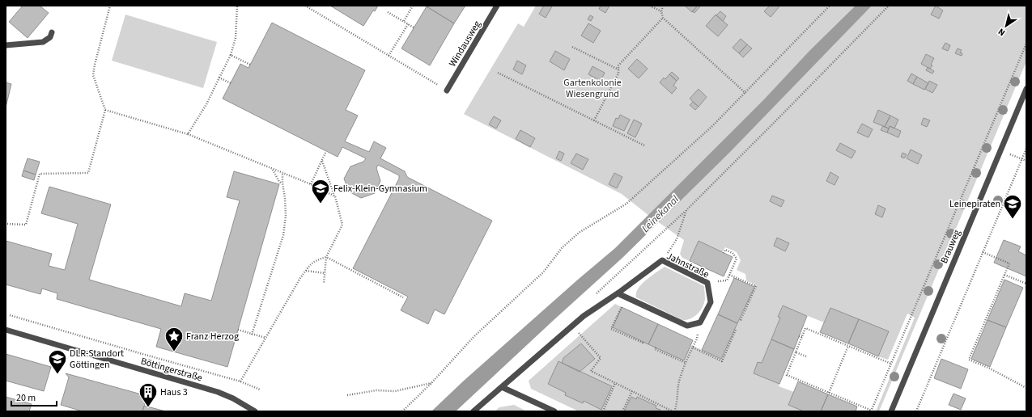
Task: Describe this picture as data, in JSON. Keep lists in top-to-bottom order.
{
  "streets": {
    "street": [
      "Windausweg",
      "Brauweg",
      "Jahnstraße",
      "Böttingerstraße"
    ]
  },
  "water": ["Leinekanal"],
  "parks": ["Gartenkolonie Wiesengrund"],
  "places": {
    "school or university": ["Felix-Klein-Gymnasium", "Leinepiraten", "DLR-Standort Göttingen"],
    "place": ["Franz Herzog"],
    "building": ["Haus 3"]
  },
  "scale_bar": "20 m",
  "north": "bottom left"
}
